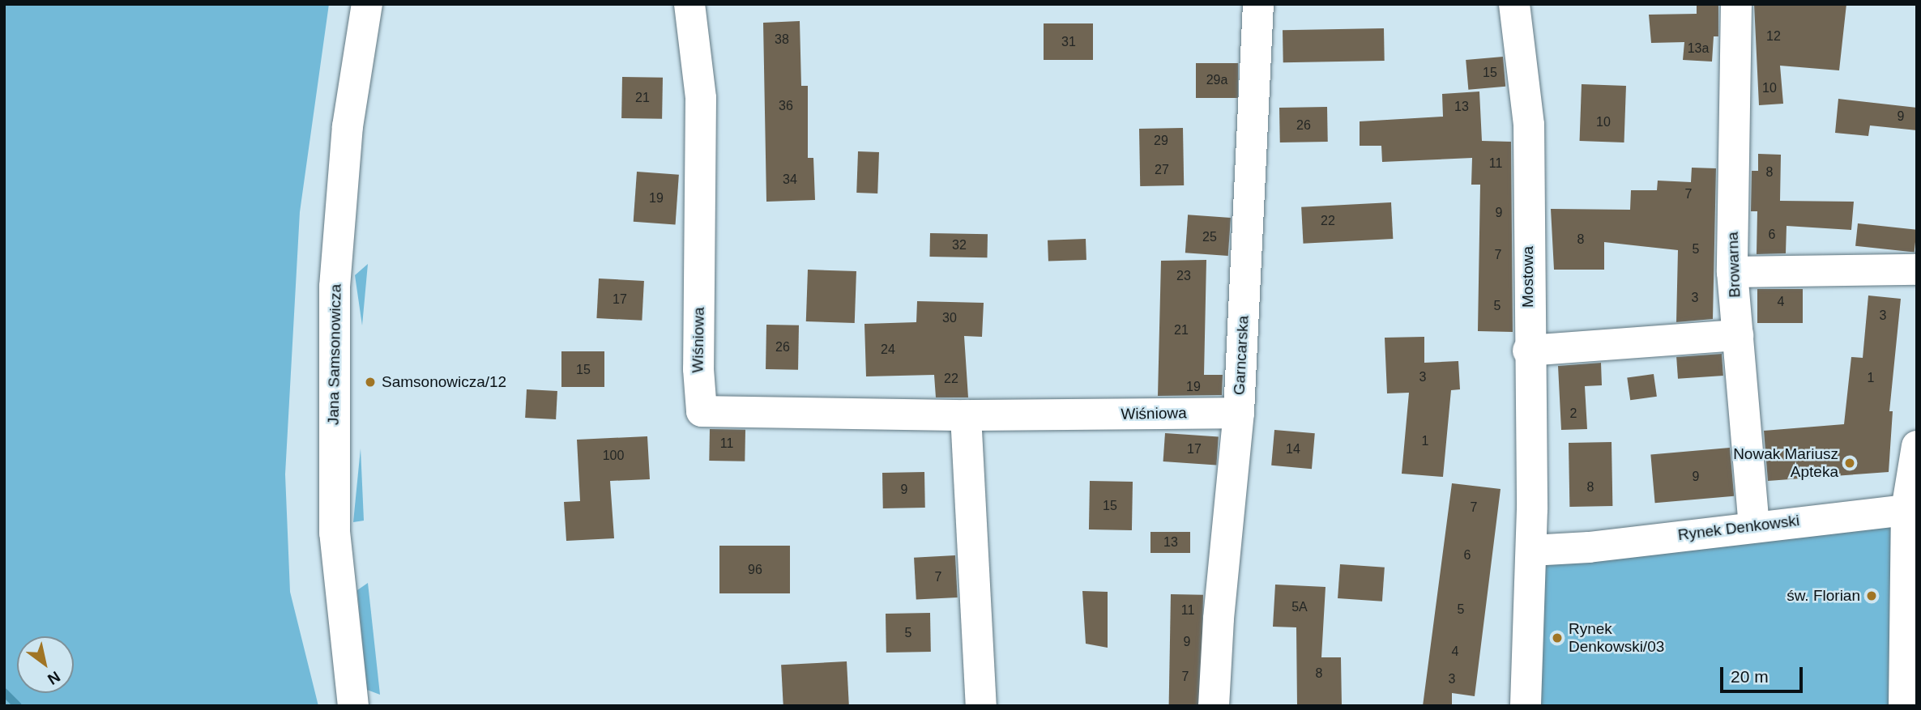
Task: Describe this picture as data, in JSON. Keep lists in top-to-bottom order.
{
  "streets": {
    "street": [
      "Browarna",
      "Mostowa",
      "Wiśniowa",
      "Jana Samsonowicza",
      "Garncarska",
      "Rynek Denkowski"
    ]
  },
  "crossings": [
    ["Browarna", "Rynek Denkowski"],
    ["Mostowa", "Rynek Denkowski"],
    ["Wiśniowa", "Garncarska"]
  ],
  "places": [
    "Samsonowicza/12",
    "Nowak Mariusz Apteka",
    "św. Florian",
    "Rynek Denkowski/03"
  ],
  "house_numbers": [
    "12",
    "38",
    "31",
    "13a",
    "15",
    "29a",
    "10",
    "21",
    "36",
    "13",
    "9",
    "10",
    "26",
    "29",
    "11",
    "27",
    "8",
    "34",
    "7",
    "19",
    "9",
    "22",
    "6",
    "25",
    "8",
    "32",
    "5",
    "7",
    "23",
    "3",
    "17",
    "4",
    "5",
    "3",
    "30",
    "21",
    "26",
    "24",
    "15",
    "3",
    "1",
    "22",
    "19",
    "2",
    "1",
    "11",
    "17",
    "14",
    "100",
    "9",
    "8",
    "9",
    "15",
    "7",
    "13",
    "6",
    "96",
    "7",
    "5A",
    "5",
    "11",
    "5",
    "9",
    "4",
    "8",
    "7",
    "3"
  ],
  "scale_bar": "20 m",
  "north": "bottom right"
}
